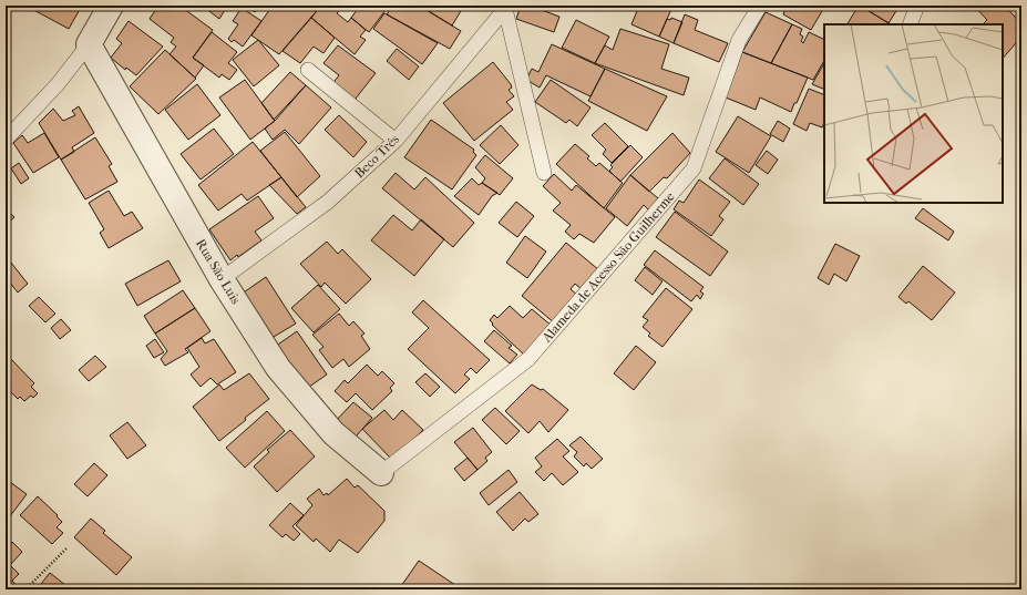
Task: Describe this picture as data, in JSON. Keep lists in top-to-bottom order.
{
  "streets": {
    "street": ["Rua São Luis"],
    "lane": ["Beco Três", "Alameda de Acesso São Guilherme"]
  },
  "crossings": [
    ["Beco Três", "Rua São Luis"],
    ["Alameda de Acesso São Guilherme", "Rua São Luis"]
  ]
}
